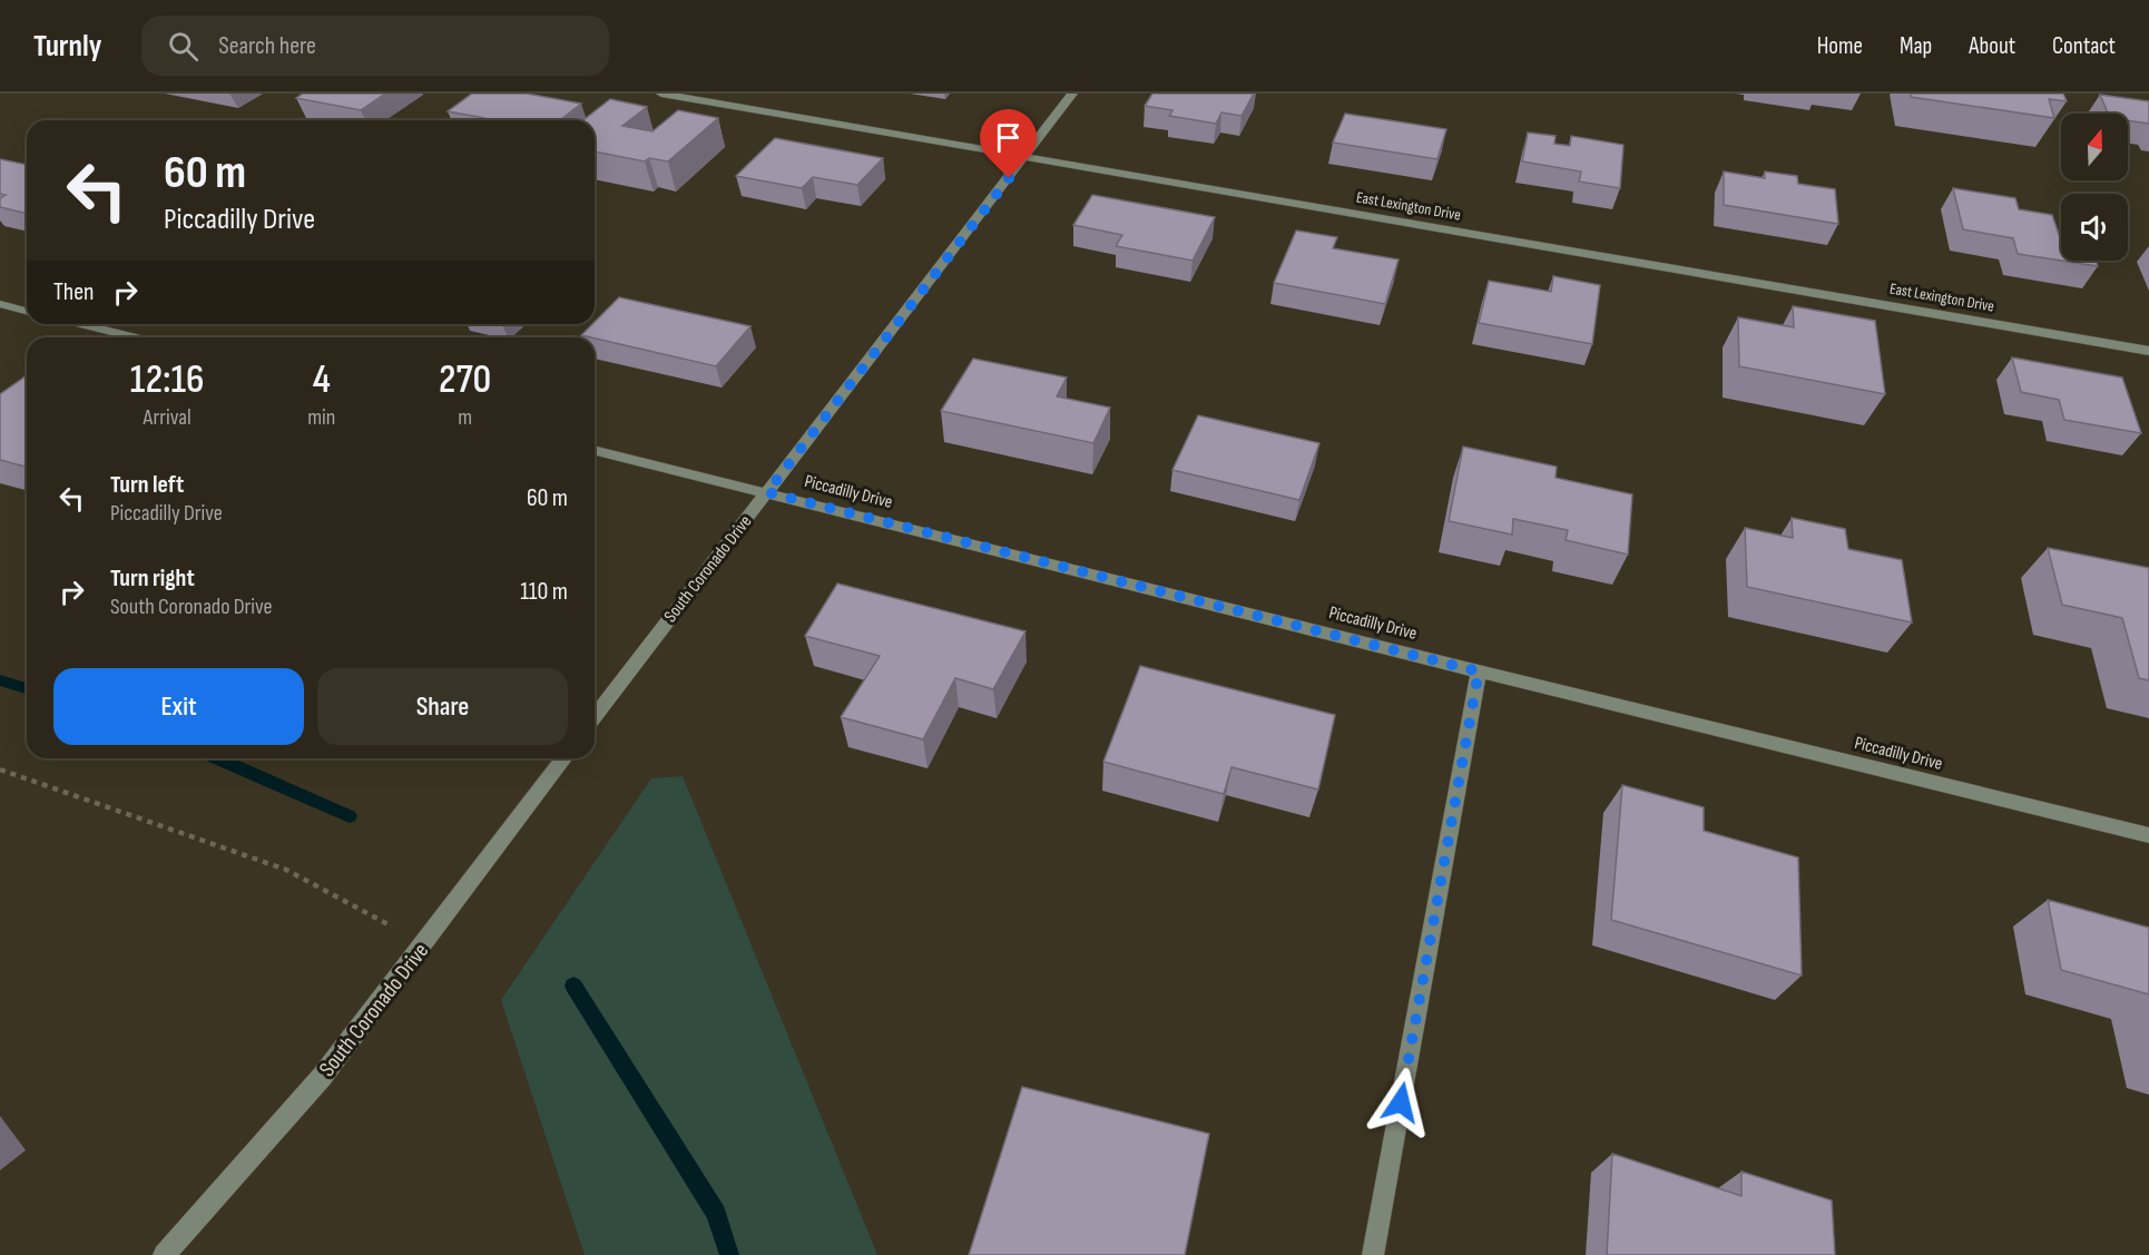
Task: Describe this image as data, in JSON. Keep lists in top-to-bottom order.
{
  "streets": {
    "street": ["East Lexington Drive", "Piccadilly Drive", "South Coronado Drive"]
  },
  "crossings": [
    ["East Lexington Drive", "South Coronado Drive"],
    ["Piccadilly Drive", "South Coronado Drive"]
  ],
  "north": "top",
  "page": {
    "header": "Turnly",
    "search": "Search here",
    "nav": [
      "Home",
      "Map",
      "About",
      "Contact"
    ],
    "turn": ["60 m", "Piccadilly Drive"],
    "then": "Then",
    "eta": [
      "12:16",
      "Arrival",
      "4",
      "min",
      "270",
      "m"
    ],
    "list": [
      {
        "name": "Turn left",
        "note": "Piccadilly Drive",
        "value": "60 m"
      },
      {
        "name": "Turn right",
        "note": "South Coronado Drive",
        "value": "110 m"
      }
    ],
    "buttons": ["Exit", "Share"]
  }
}
